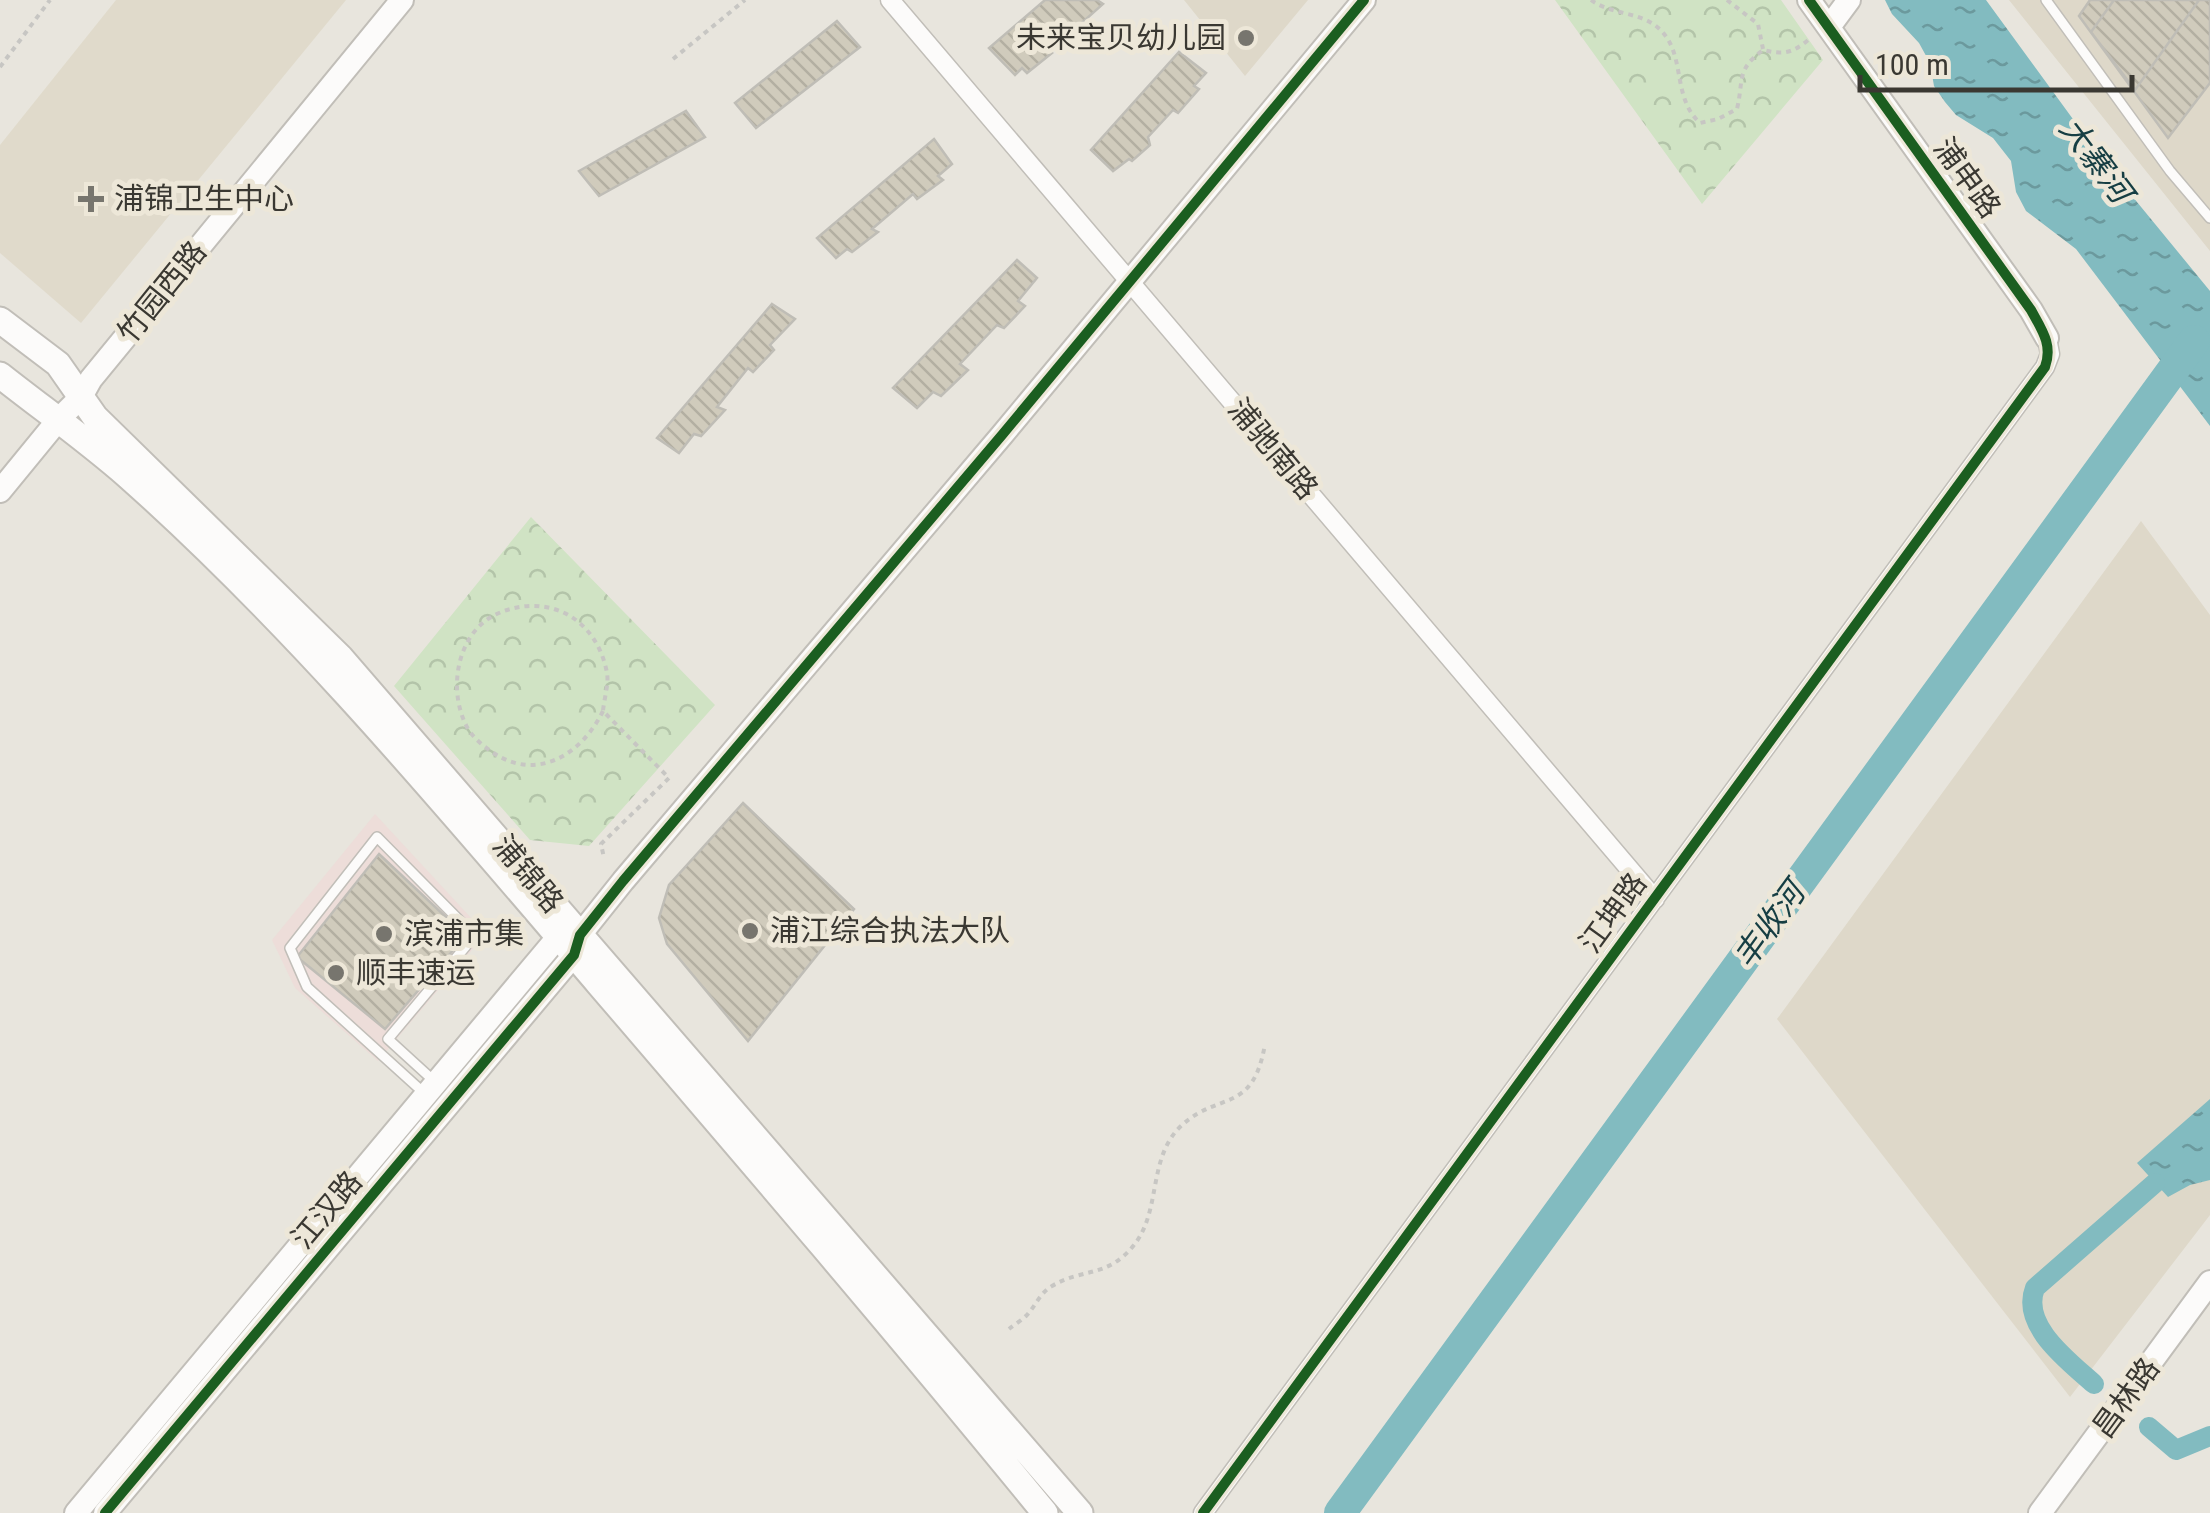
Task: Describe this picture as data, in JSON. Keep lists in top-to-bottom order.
{
  "streets": {
    "main road": ["浦锦路"],
    "street": [
      "浦申路",
      "竹园西路",
      "浦驰南路",
      "江坤路",
      "江汉路",
      "昌林路"
    ]
  },
  "crossings": [
    ["浦申路", "江坤路"],
    ["竹园西路", "浦锦路"],
    ["浦驰南路", "江坤路"],
    ["浦锦路", "江汉路"]
  ],
  "water": ["大寨河", "丰收河"],
  "places": {
    "other": [
      "未来宝贝幼儿园",
      "浦江综合执法大队",
      "滨浦市集",
      "顺丰速运"
    ],
    "health": ["浦锦卫生中心"]
  },
  "scale_bar": "100 m"
}
